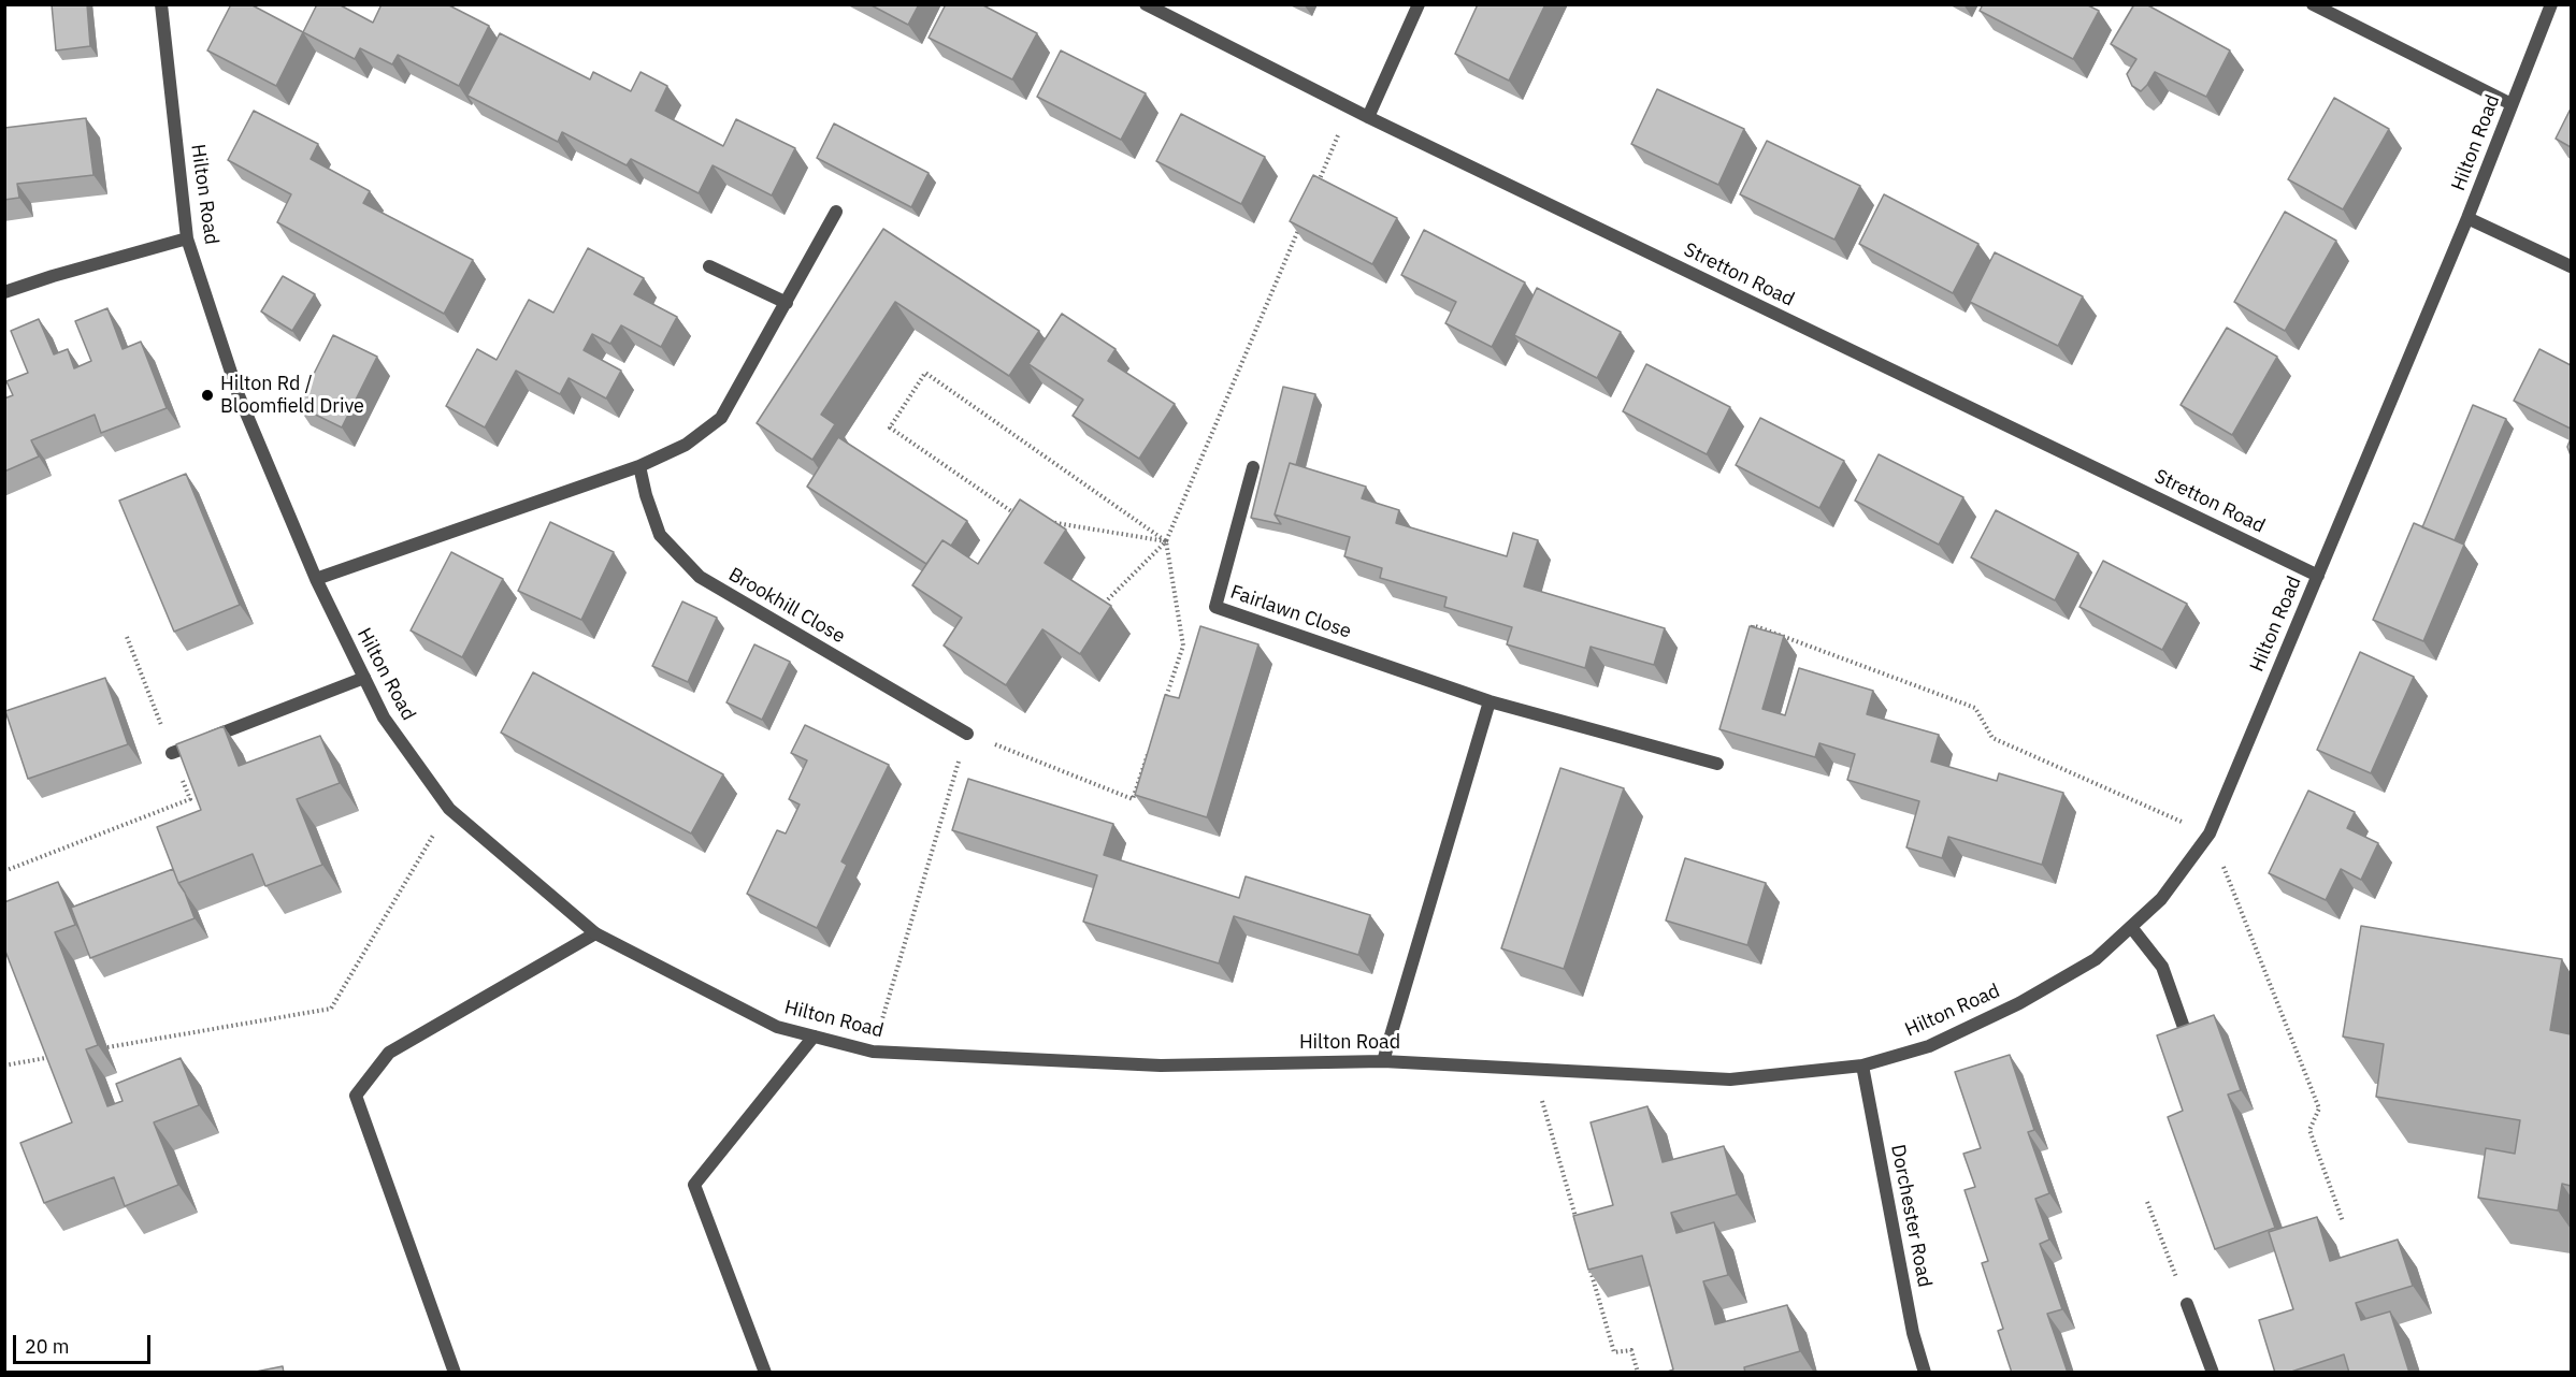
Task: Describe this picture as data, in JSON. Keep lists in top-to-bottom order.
{
  "streets": {
    "street": [
      "Hilton Road",
      "Stretton Road",
      "Brookhill Close",
      "Fairlawn Close",
      "Dorchester Road"
    ]
  },
  "crossings": [
    ["Hilton Road", "Stretton Road"],
    ["Hilton Road", "Dorchester Road"]
  ],
  "places": ["Hilton Rd / Bloomfield Drive"],
  "scale_bar": "20 m"
}
